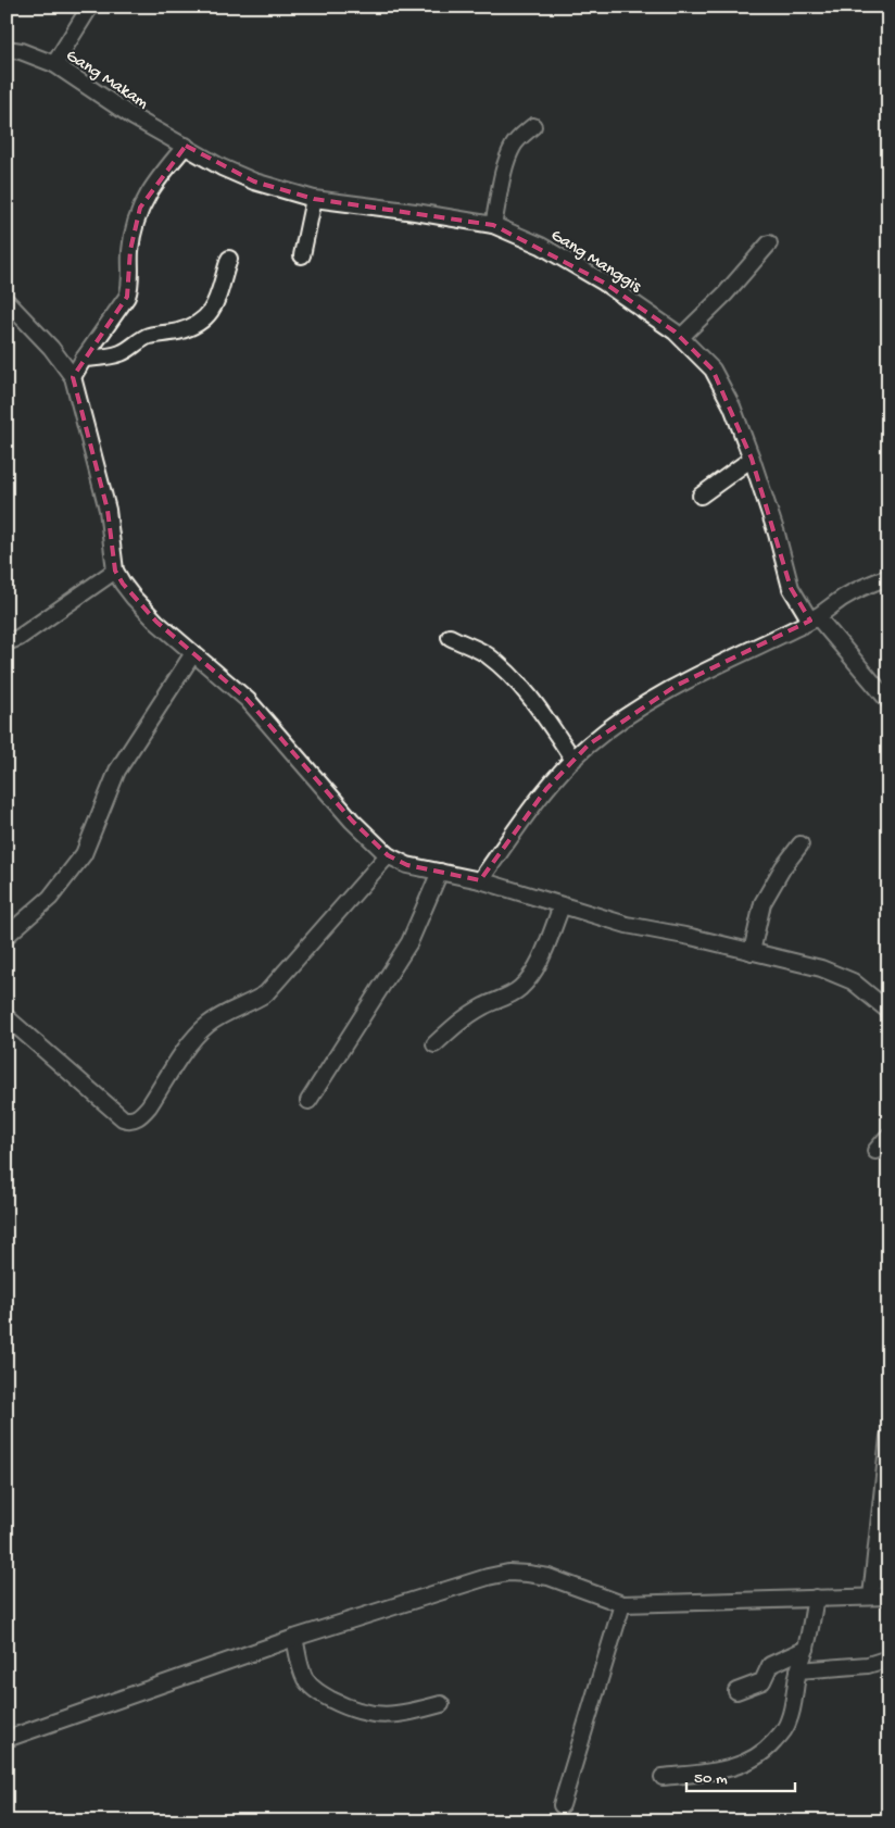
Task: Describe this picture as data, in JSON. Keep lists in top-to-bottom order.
{
  "streets": {
    "street": ["Gang Makam", "Gang Manggis"]
  },
  "crossings": [
    ["Gang Makam", "Gang Manggis"]
  ],
  "scale_bar": "50 m"
}
